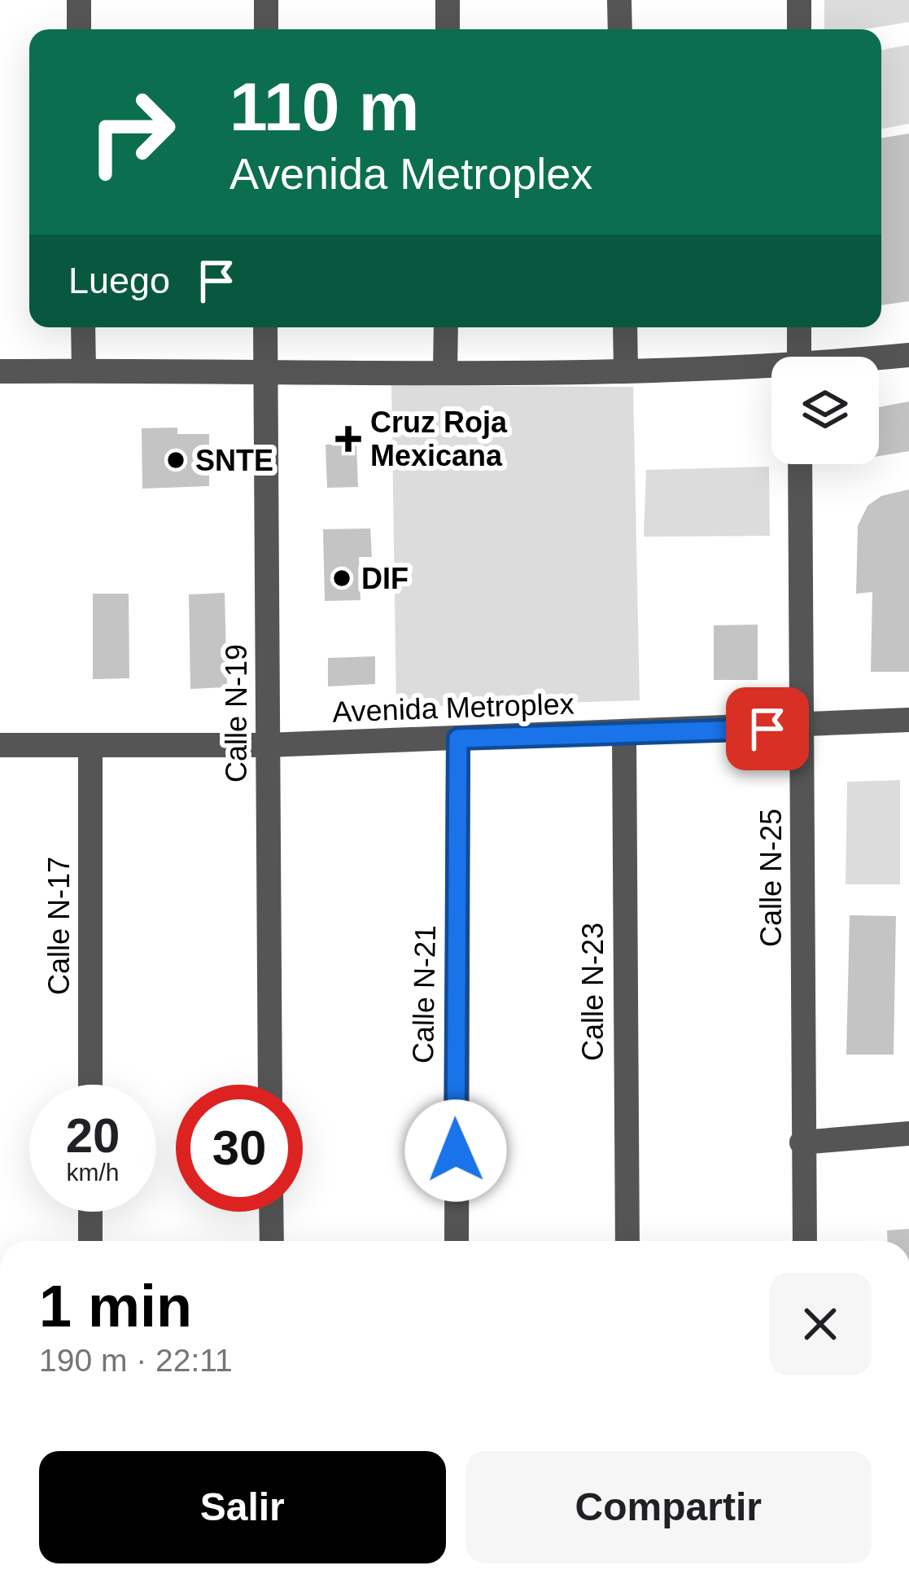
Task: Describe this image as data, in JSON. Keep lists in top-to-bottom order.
{
  "streets": {
    "street": [
      "Avenida Metroplex",
      "Calle N-19",
      "Calle N-25",
      "Calle N-17",
      "Calle N-23",
      "Calle N-21"
    ]
  },
  "crossings": [
    ["Avenida Metroplex", "Calle N-19"],
    ["Avenida Metroplex", "Calle N-25"],
    ["Avenida Metroplex", "Calle N-17"],
    ["Avenida Metroplex", "Calle N-23"],
    ["Avenida Metroplex", "Calle N-21"]
  ],
  "places": {
    "health": ["Cruz Roja Mexicana"],
    "other": ["SNTE", "DIF"]
  },
  "page": {
    "turn": ["110 m", "Avenida Metroplex"],
    "then": "Luego",
    "speed": "20 km/h",
    "limit": "30",
    "heading": ["1 min", "190 m · 22:11"],
    "buttons": ["Salir", "Compartir"]
  }
}
